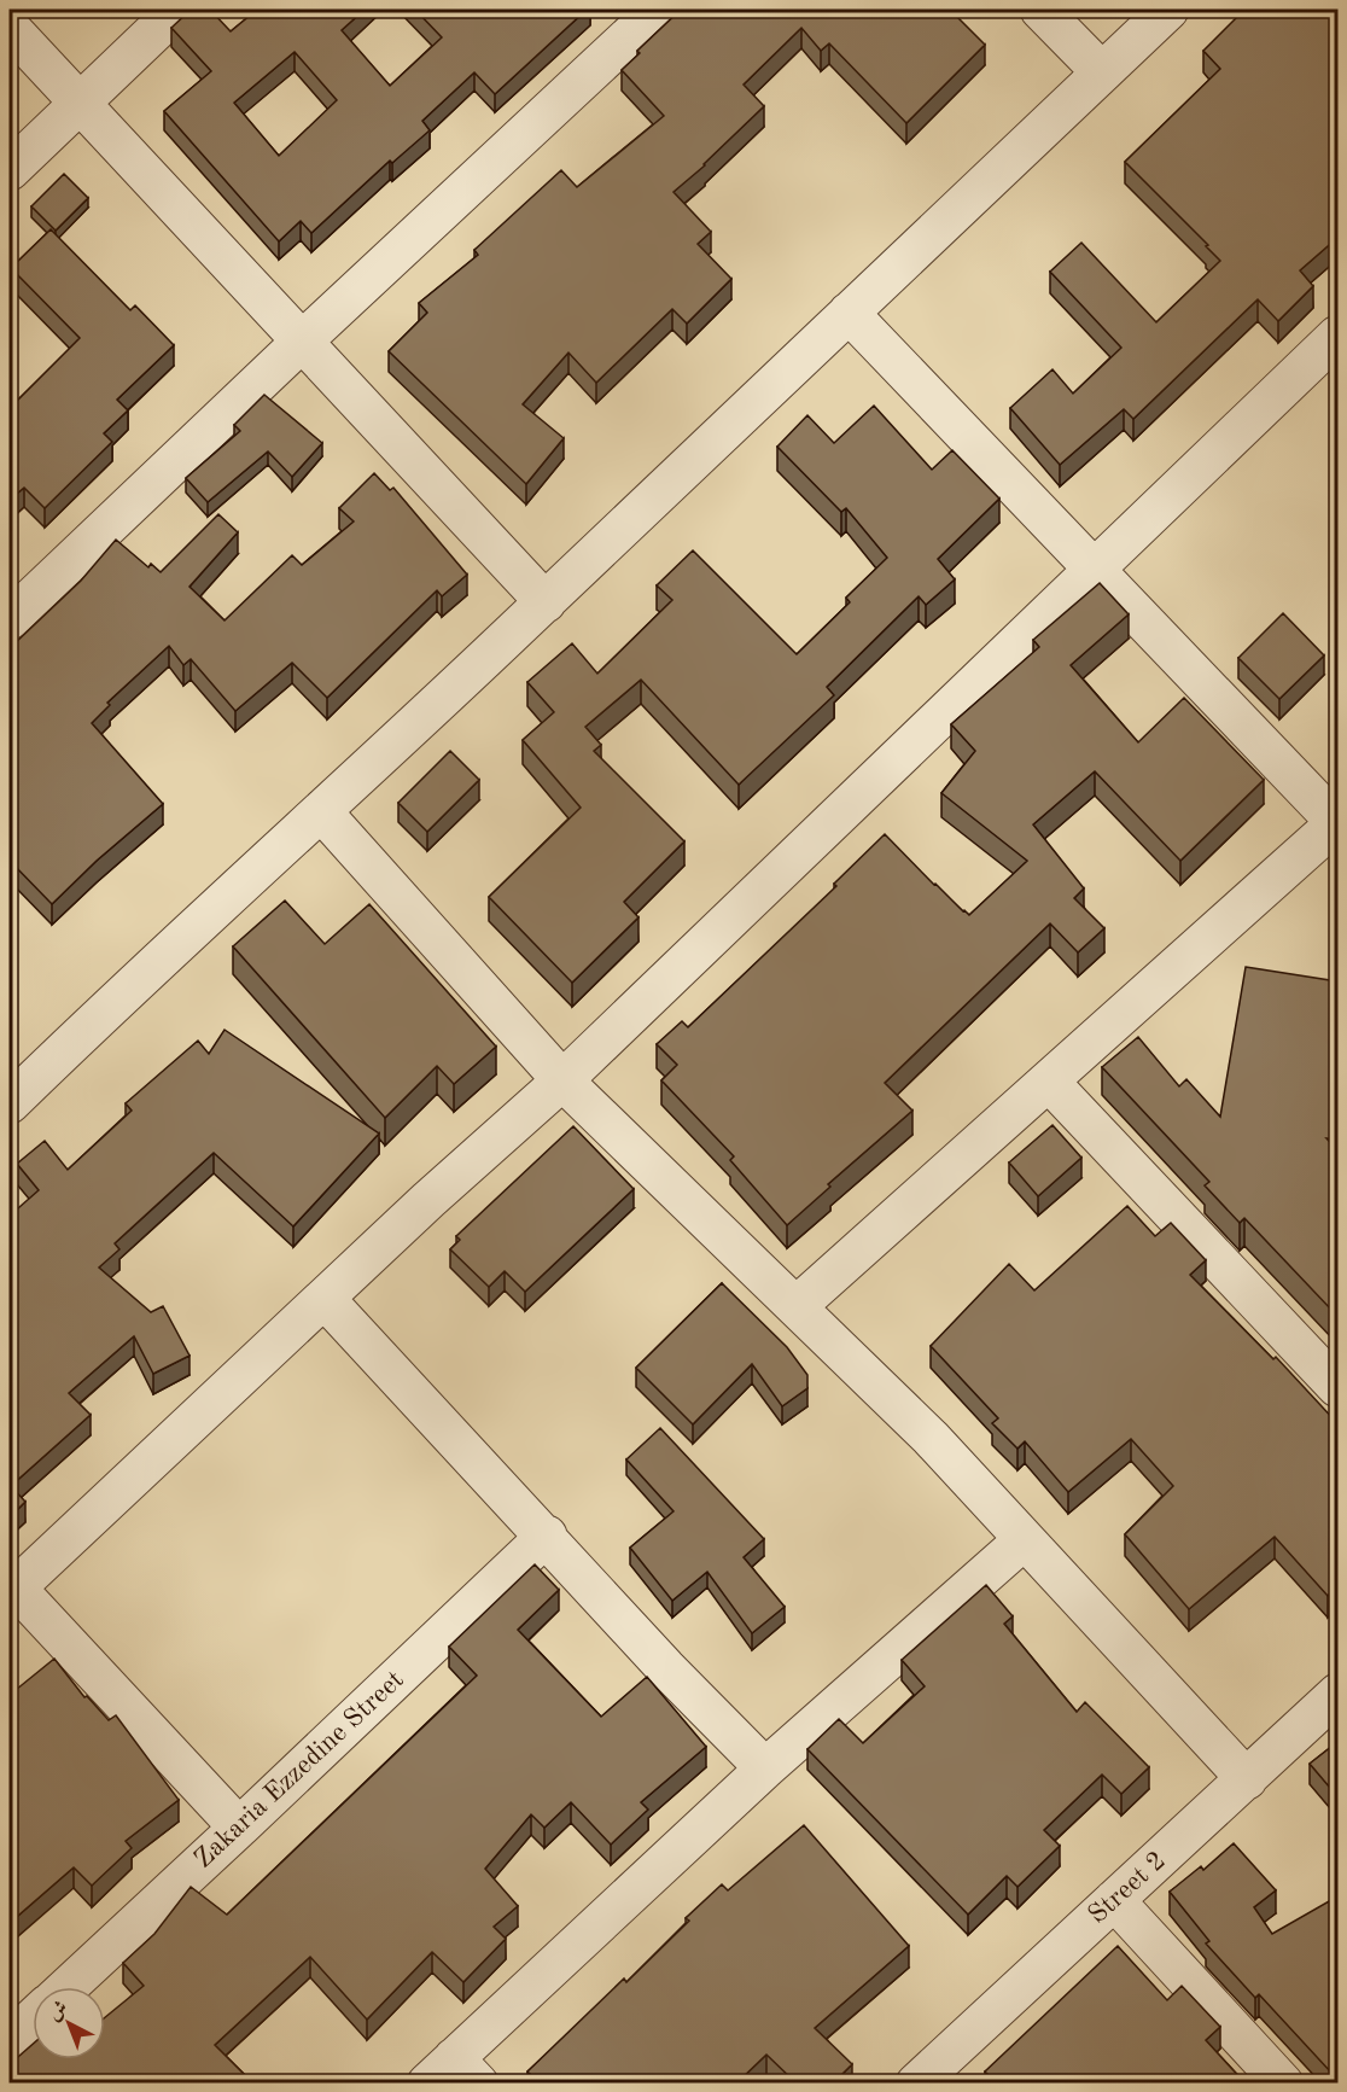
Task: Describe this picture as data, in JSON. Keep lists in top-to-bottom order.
{
  "streets": {
    "street": ["Zakaria Ezzedine Street", "Street 2"]
  },
  "north": "top left"
}
